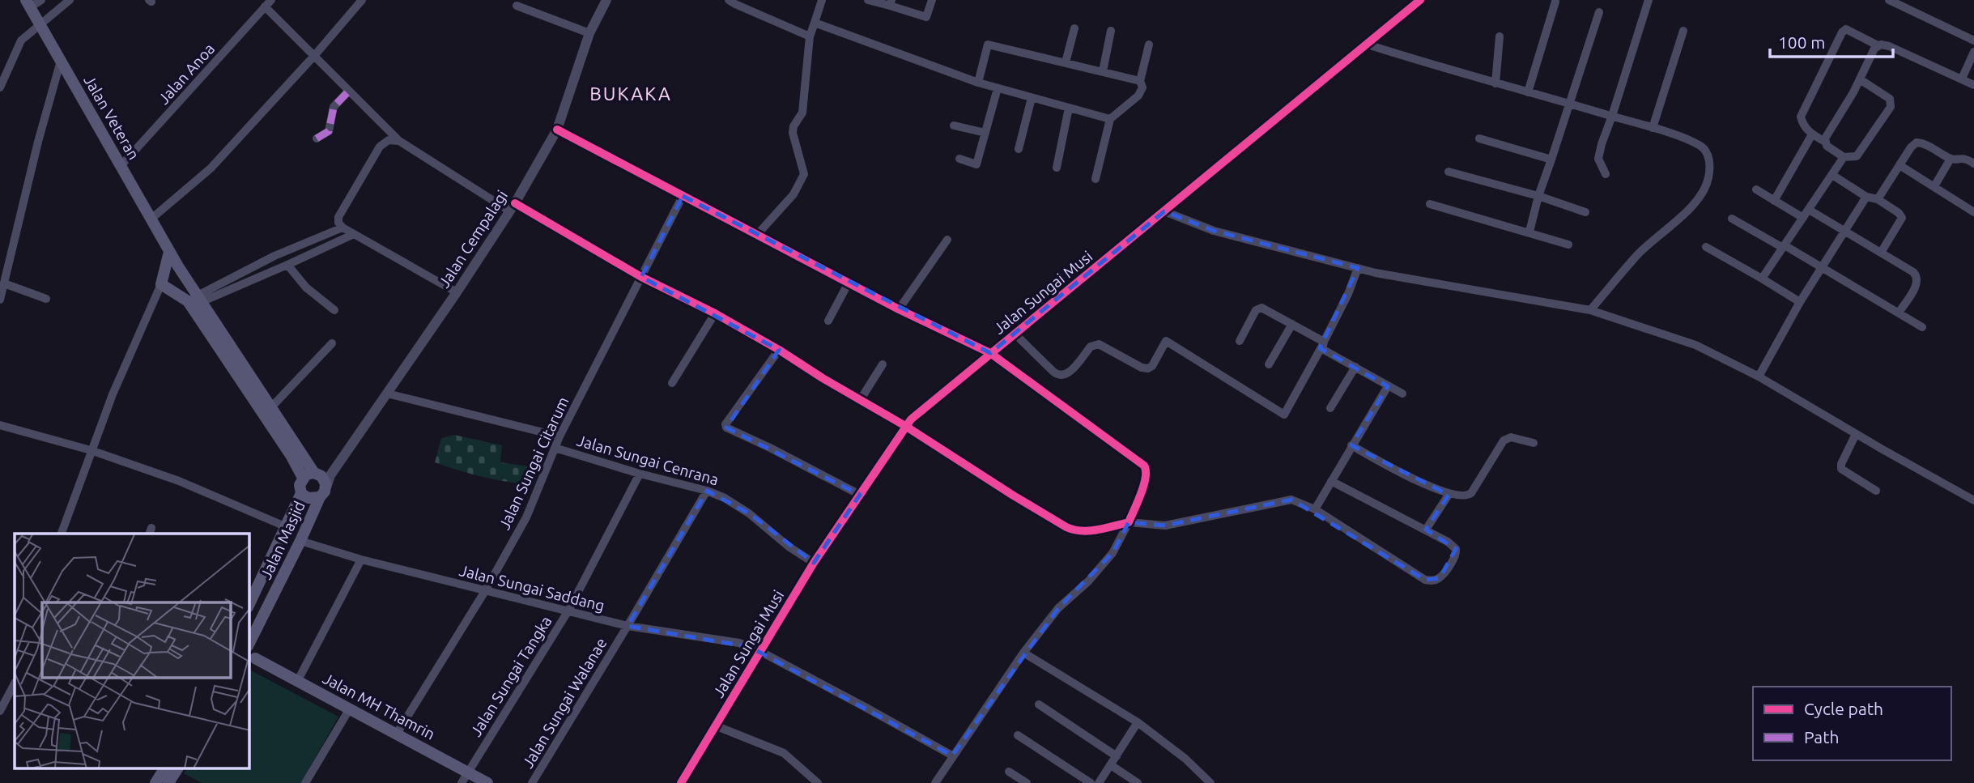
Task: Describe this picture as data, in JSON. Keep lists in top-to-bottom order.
{
  "streets": {
    "main road": ["Jalan Veteran", "Jalan Masjid", "Jalan MH Thamrin"],
    "street": [
      "Jalan Anoa",
      "Jalan Cempalagi",
      "Jalan Sungai Musi",
      "Jalan Sungai Cenrana",
      "Jalan Sungai Citarum",
      "Jalan Sungai Saddang",
      "Jalan Sungai Tangka",
      "Jalan Sungai Walanae"
    ]
  },
  "crossings": [
    ["Jalan Anoa", "Jalan Veteran"],
    ["Jalan Veteran", "Jalan Cempalagi"],
    ["Jalan Veteran", "Jalan Masjid"],
    ["Jalan Cempalagi", "Jalan Sungai Cenrana"],
    ["Jalan Cempalagi", "Jalan Masjid"],
    ["Jalan Sungai Musi", "Jalan Sungai Cenrana"],
    ["Jalan Sungai Musi", "Jalan Sungai Saddang"],
    ["Jalan Sungai Cenrana", "Jalan Sungai Citarum"],
    ["Jalan Sungai Cenrana", "Jalan Sungai Tangka"],
    ["Jalan Sungai Cenrana", "Jalan Sungai Walanae"],
    ["Jalan Sungai Citarum", "Jalan Sungai Saddang"],
    ["Jalan Sungai Citarum", "Jalan MH Thamrin"],
    ["Jalan Masjid", "Jalan Sungai Saddang"],
    ["Jalan Sungai Saddang", "Jalan Sungai Tangka"],
    ["Jalan Sungai Saddang", "Jalan Sungai Walanae"],
    ["Jalan Sungai Tangka", "Jalan MH Thamrin"]
  ],
  "districts": ["BUKAKA"],
  "legend": ["Cycle path", "Path"],
  "scale_bar": "100 m"
}
